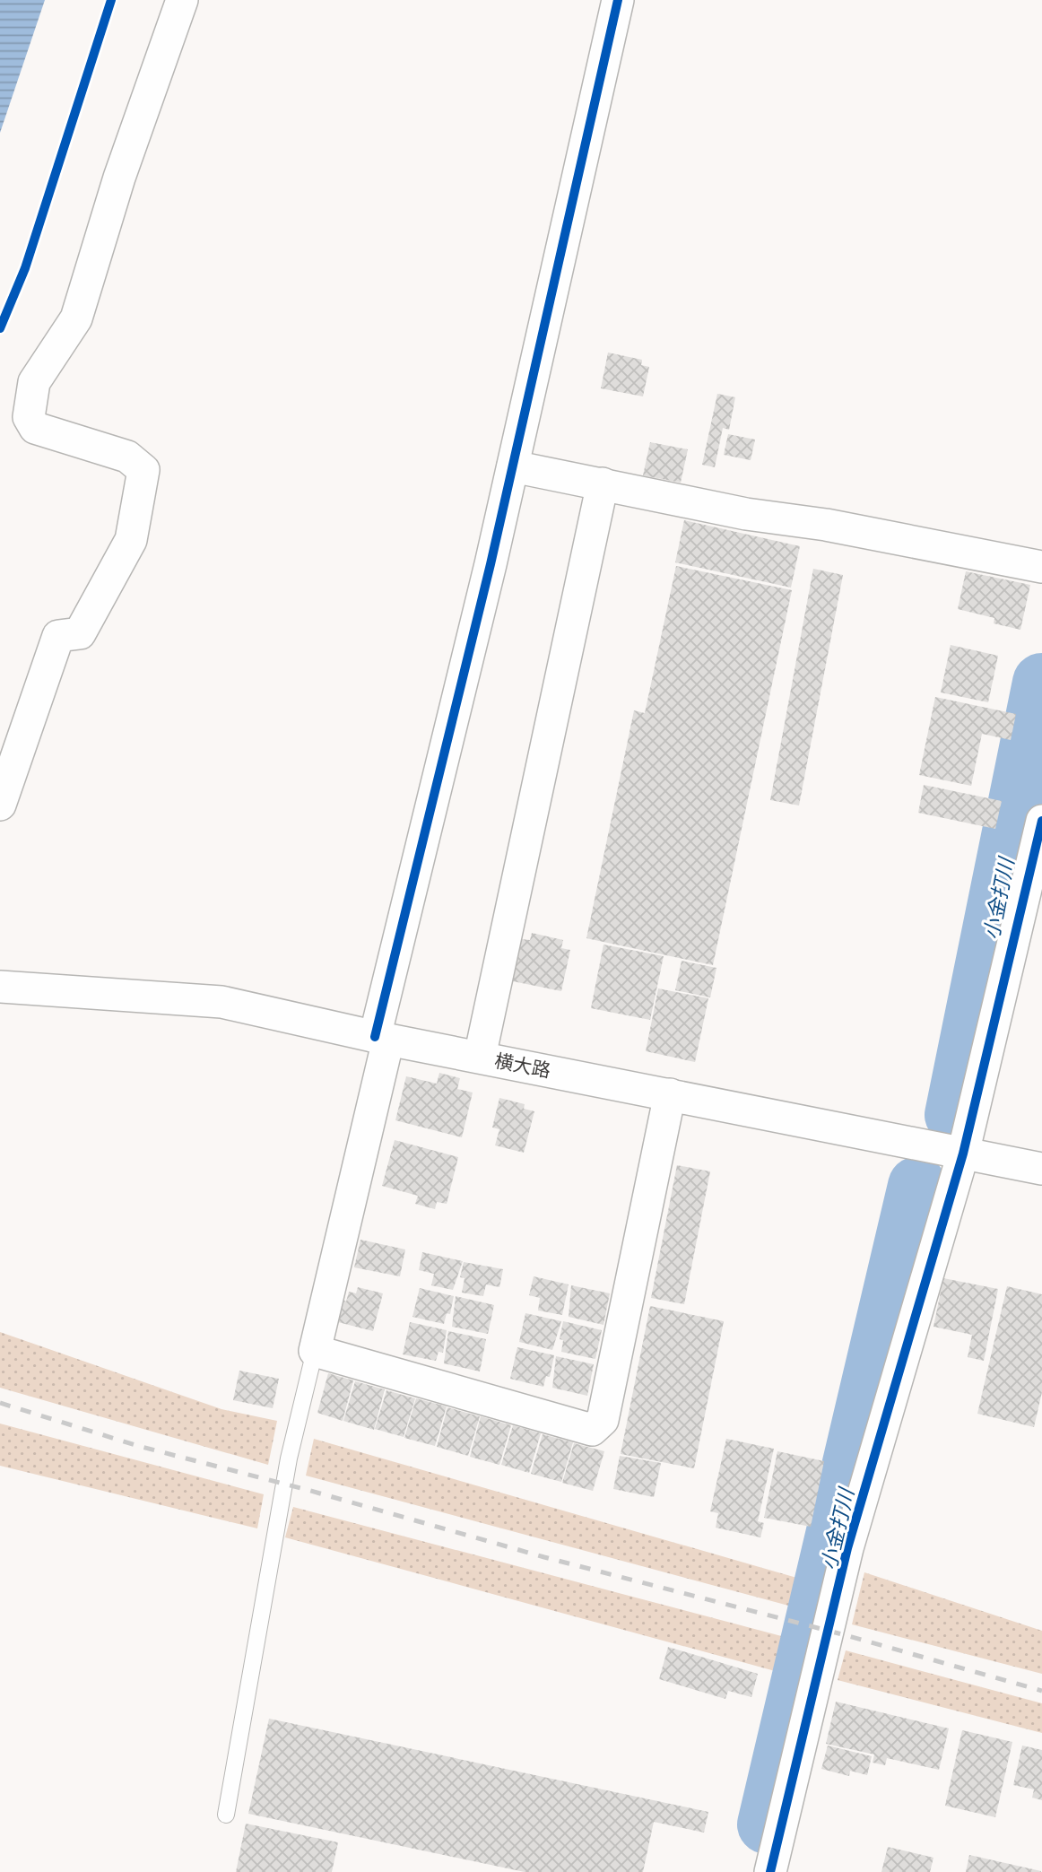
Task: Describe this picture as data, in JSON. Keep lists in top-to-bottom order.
{
  "streets": {
    "street": ["横大路"]
  },
  "water": ["小金打川"]
}
